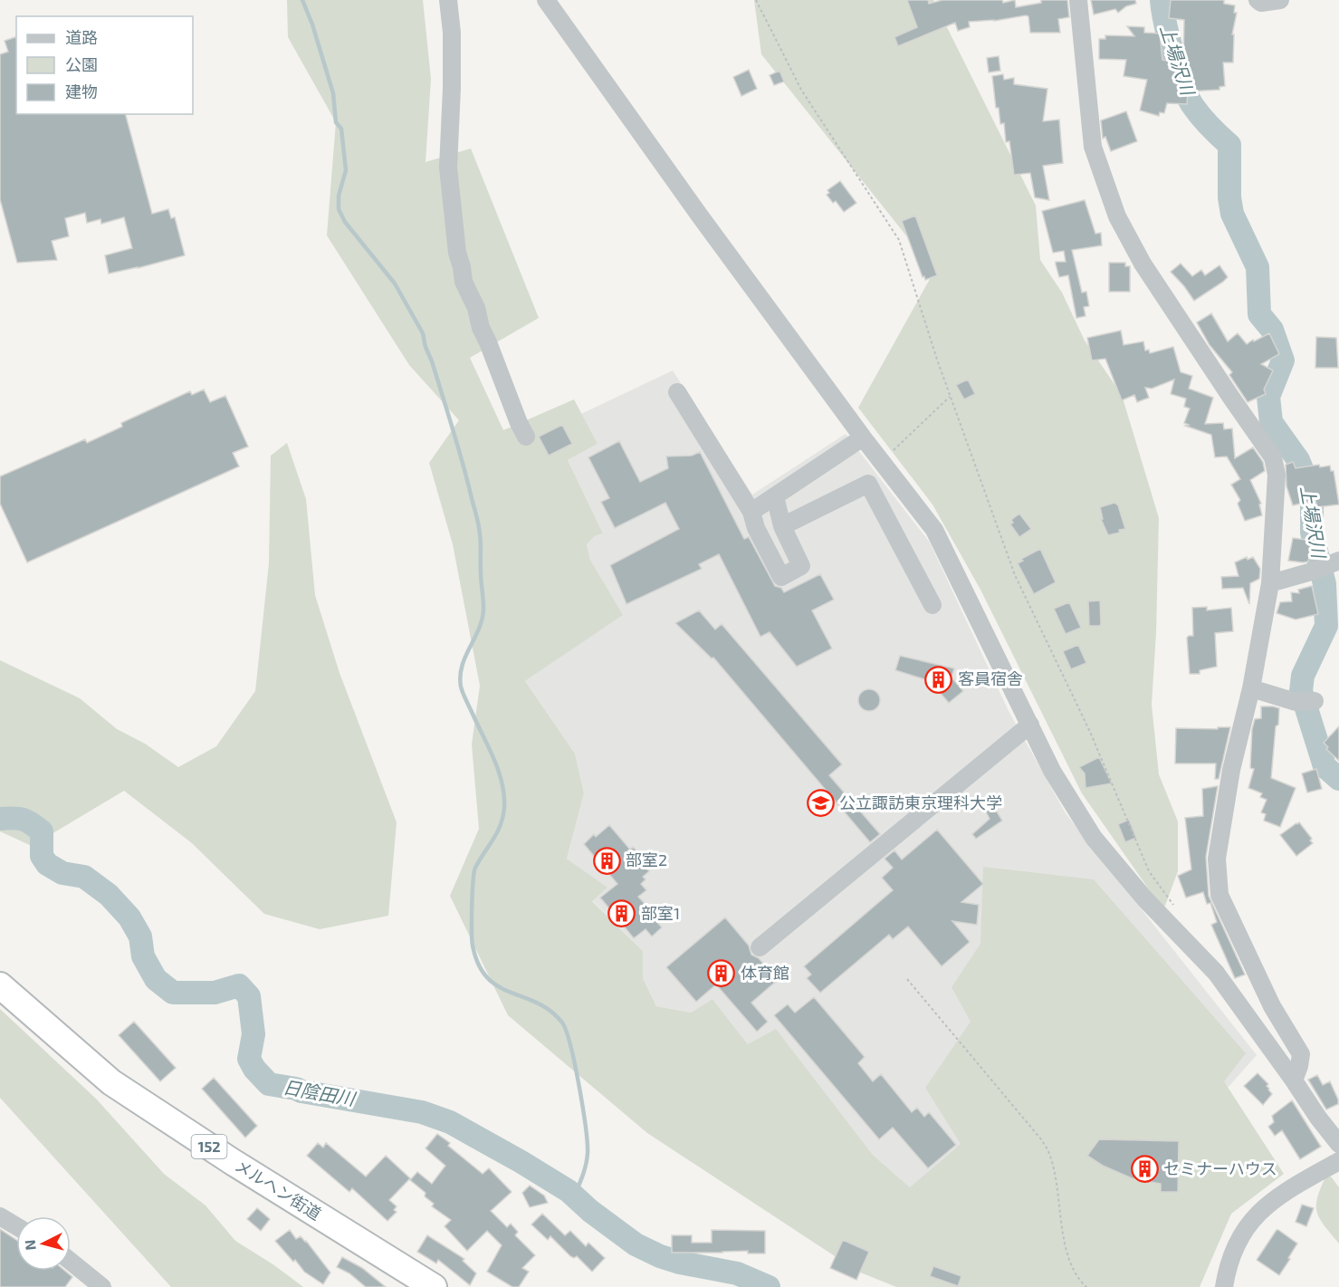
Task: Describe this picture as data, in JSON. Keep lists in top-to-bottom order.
{
  "streets": {
    "highway": ["152", "メルヘン街道"]
  },
  "water": ["上場沢川", "日陰田川"],
  "places": {
    "building": [
      "客員宿舎",
      "部室2",
      "部室1",
      "体育館",
      "セミナーハウス"
    ],
    "school or university": ["公立諏訪東京理科大学"]
  },
  "legend": ["道路", "公園", "建物"],
  "north": "left"
}
